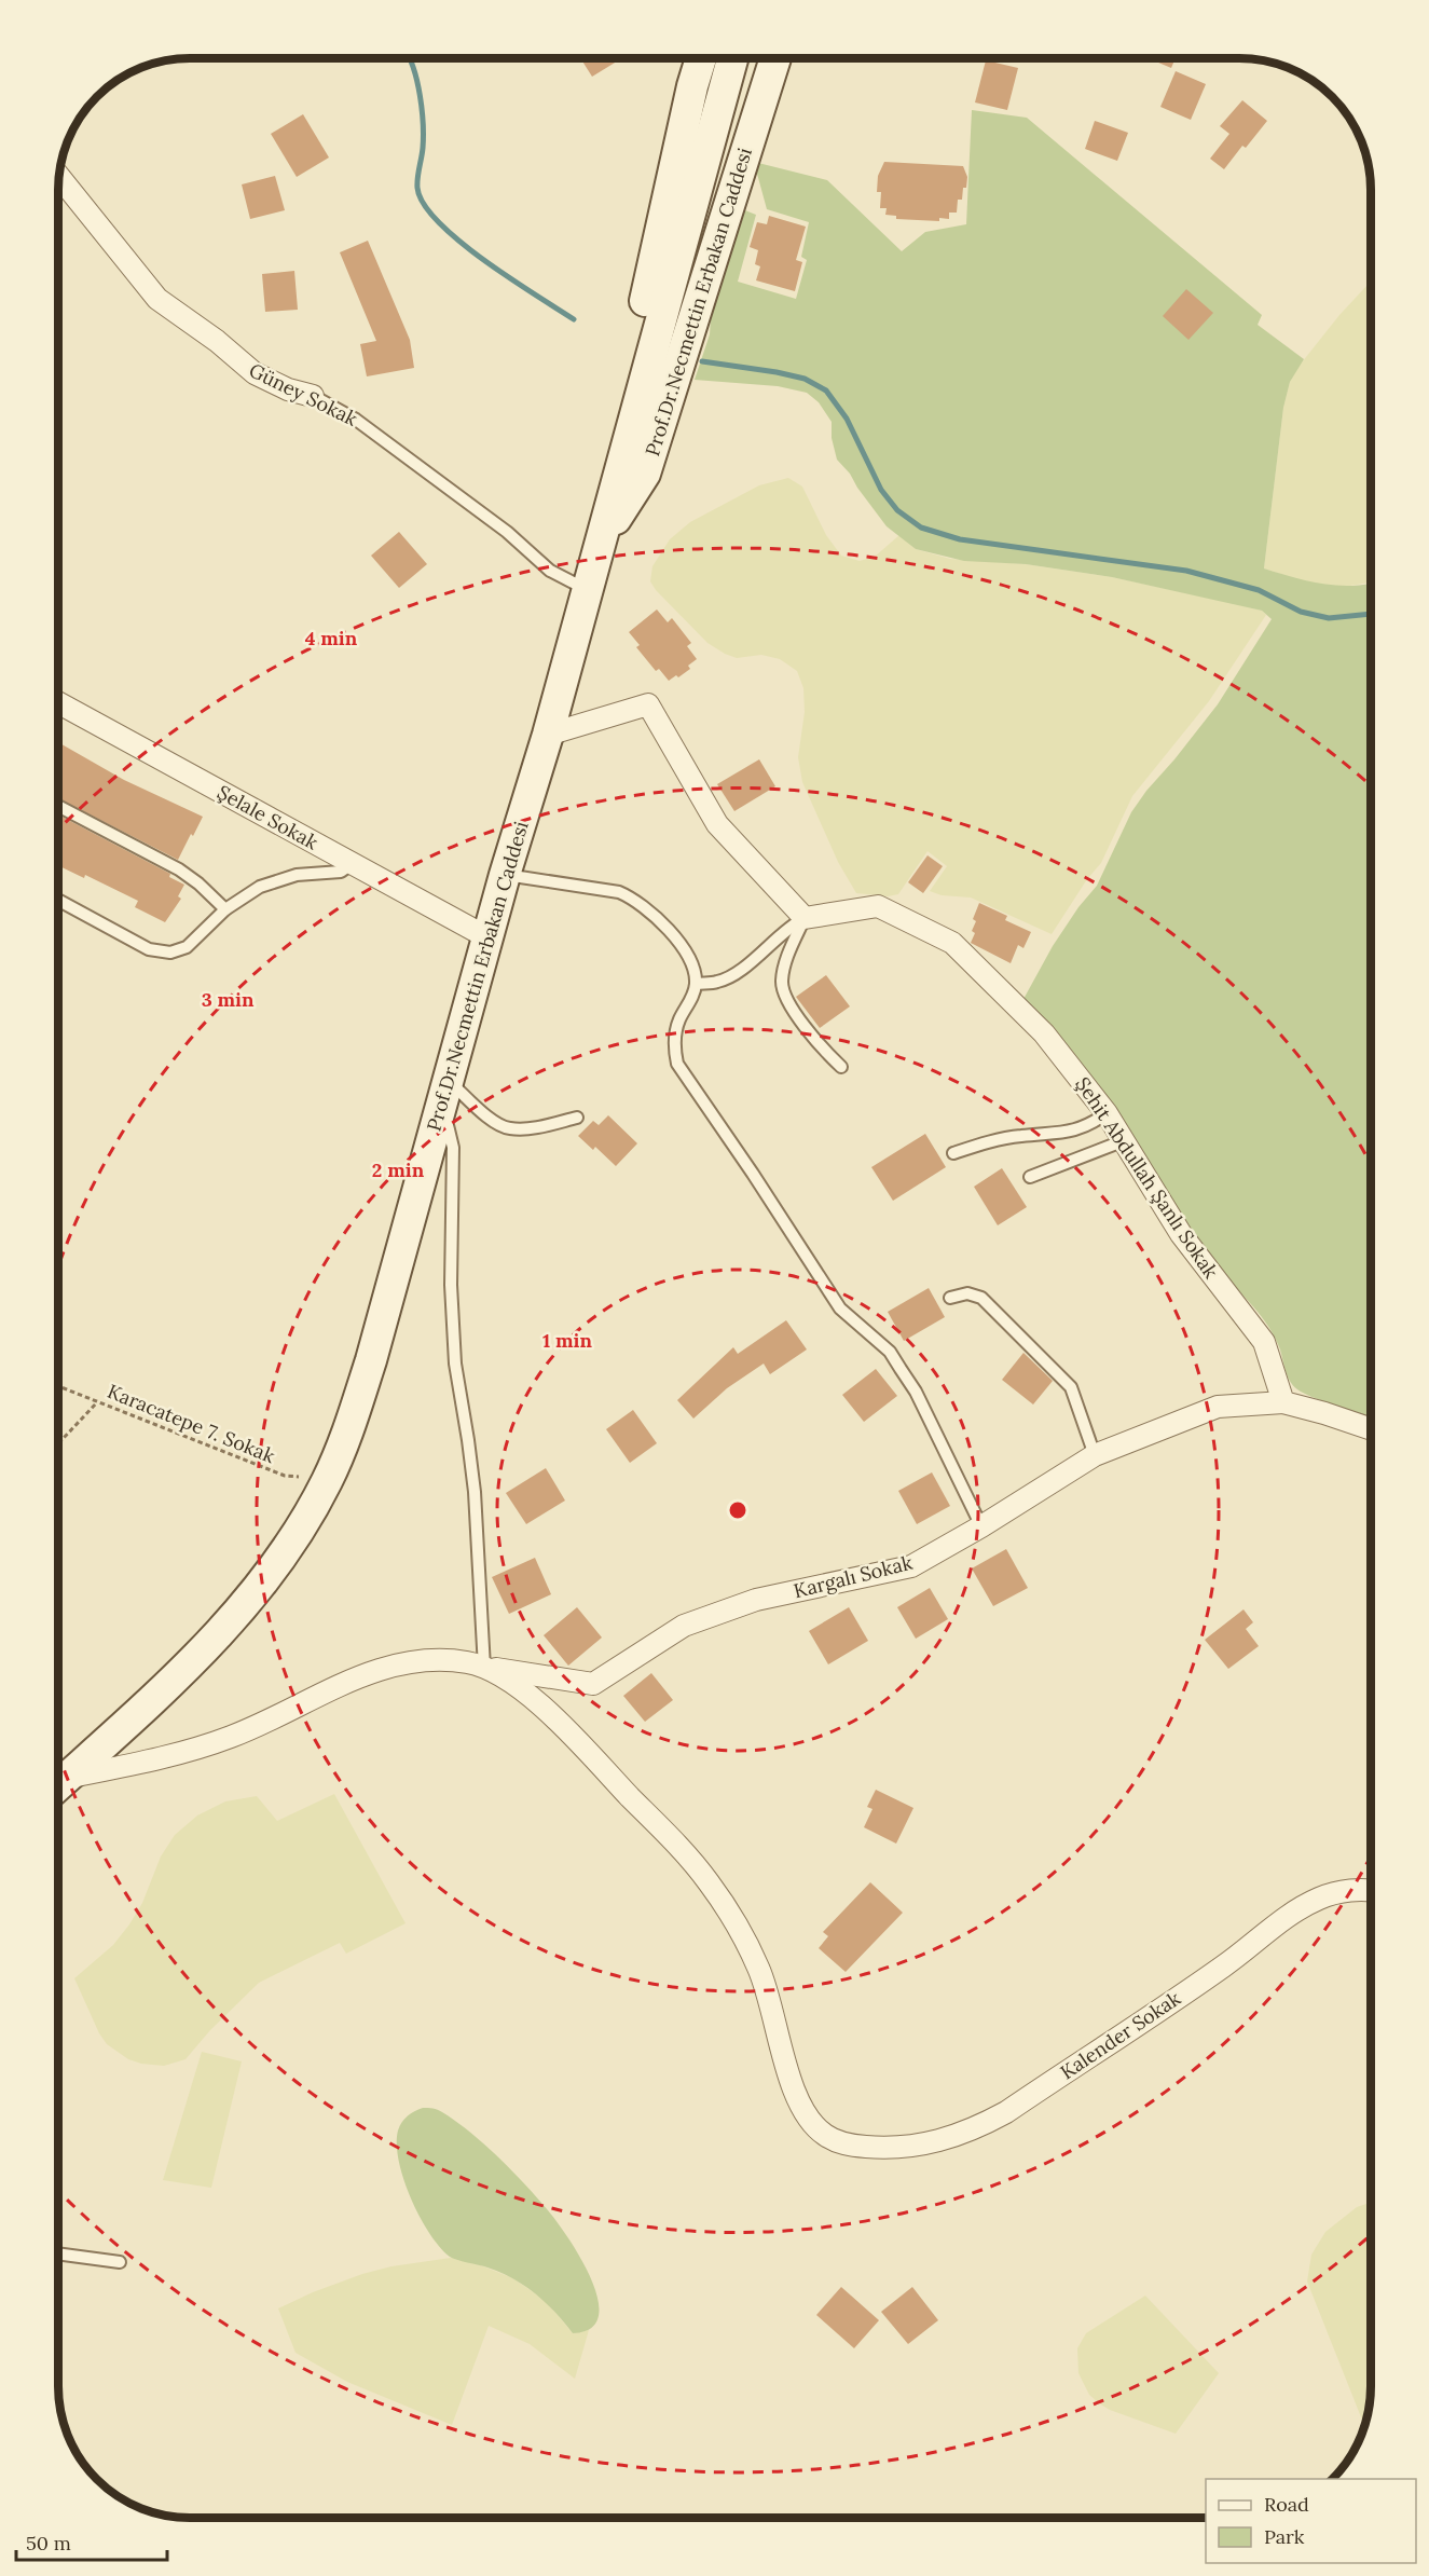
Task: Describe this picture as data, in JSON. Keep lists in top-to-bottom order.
{
  "streets": {
    "main road": ["Prof.Dr.Necmettin Erbakan Caddesi"],
    "street": [
      "Güney Sokak",
      "Şelale Sokak",
      "Şehit Abdullah Şanlı Sokak",
      "Kargalı Sokak",
      "Kalender Sokak"
    ],
    "path": ["Karacatepe 7. Sokak"]
  },
  "crossings": [
    ["Prof.Dr.Necmettin Erbakan Caddesi", "Güney Sokak"],
    ["Prof.Dr.Necmettin Erbakan Caddesi", "Şelale Sokak"],
    ["Prof.Dr.Necmettin Erbakan Caddesi", "Karacatepe 7. Sokak"],
    ["Şehit Abdullah Şanlı Sokak", "Kargalı Sokak"],
    ["Kargalı Sokak", "Kalender Sokak"]
  ],
  "legend": ["Road", "Park"],
  "scale_bar": "50 m",
  "rings": [
    "4 min",
    "3 min",
    "2 min",
    "1 min"
  ]
}
